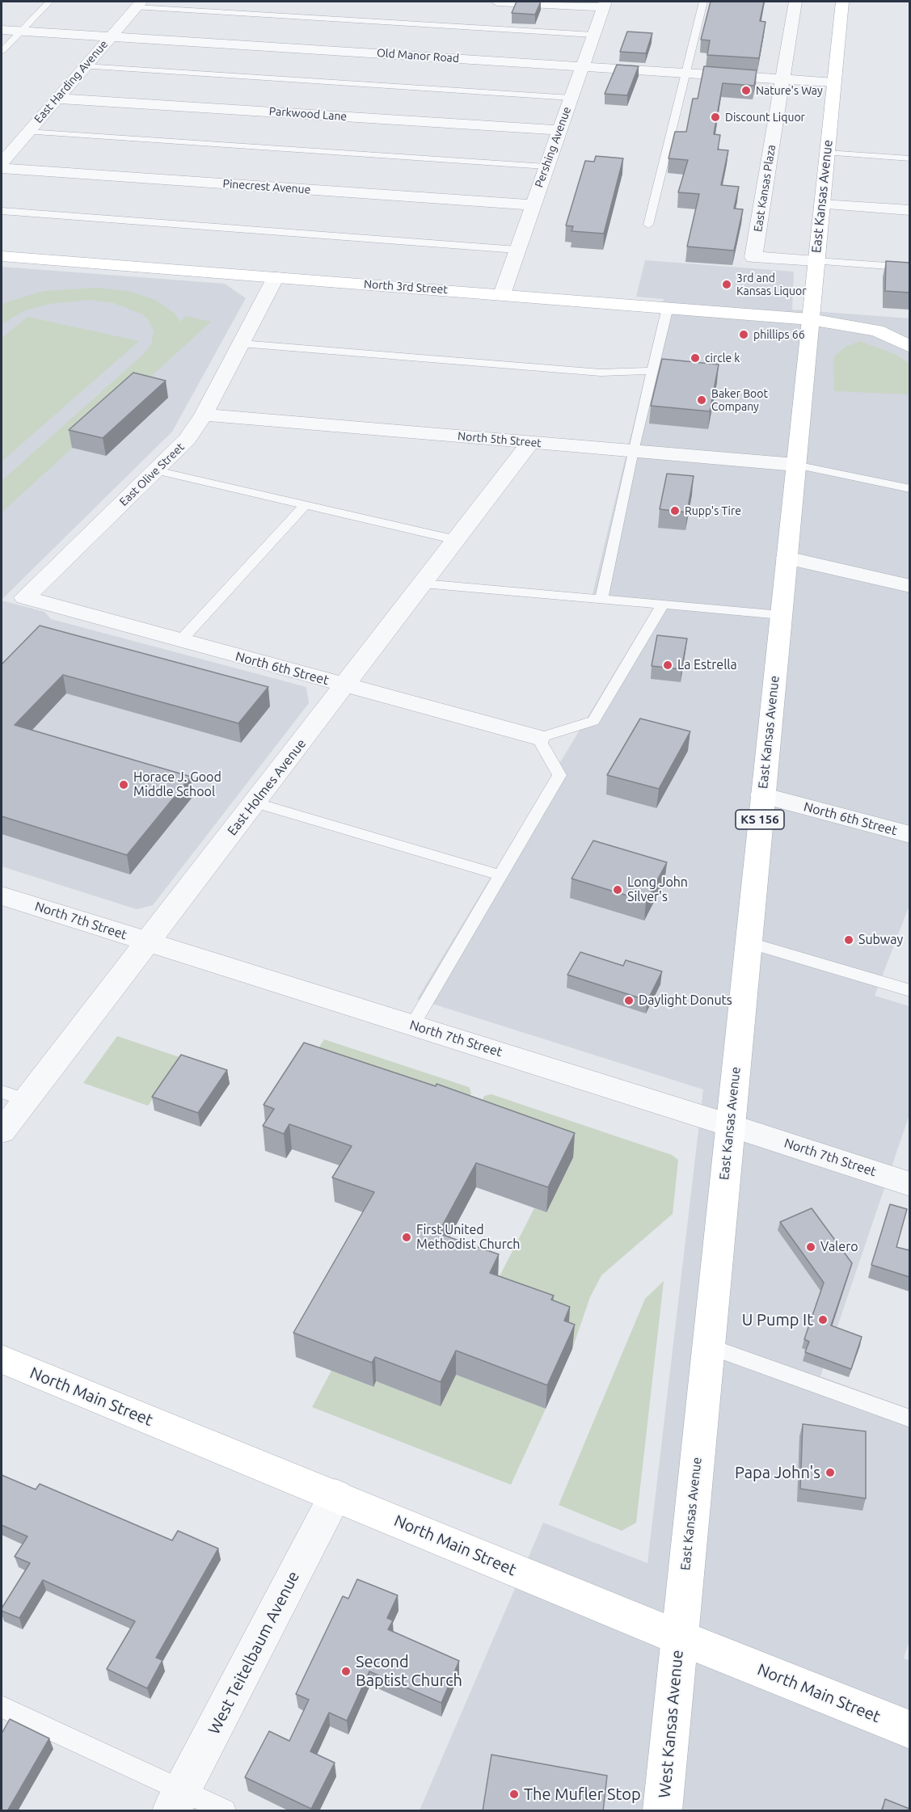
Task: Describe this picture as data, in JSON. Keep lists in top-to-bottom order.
{
  "streets": {
    "main road": [
      "East Kansas Avenue",
      "North 3rd Street",
      "KS 156",
      "North Main Street",
      "West Kansas Avenue"
    ],
    "street": [
      "Old Manor Road",
      "East Harding Avenue",
      "Parkwood Lane",
      "Pershing Avenue",
      "Pinecrest Avenue",
      "East Kansas Plaza",
      "North 5th Street",
      "East Olive Street",
      "North 6th Street",
      "East Holmes Avenue",
      "North 7th Street",
      "West Teitelbaum Avenue"
    ]
  },
  "crossings": [
    ["Old Manor Road", "East Harding Avenue"],
    ["Old Manor Road", "Pershing Avenue"],
    ["Old Manor Road", "East Kansas Plaza"],
    ["Old Manor Road", "East Kansas Avenue"],
    ["East Harding Avenue", "Parkwood Lane"],
    ["Parkwood Lane", "Pershing Avenue"],
    ["Pershing Avenue", "Pinecrest Avenue"],
    ["Pershing Avenue", "North 3rd Street"],
    ["East Kansas Plaza", "East Kansas Avenue"],
    ["East Kansas Avenue", "North 3rd Street"],
    ["East Kansas Avenue", "North 5th Street"],
    ["East Kansas Avenue", "North 6th Street"],
    ["East Kansas Avenue", "North 7th Street"],
    ["East Kansas Avenue", "North Main Street"],
    ["East Kansas Avenue", "West Kansas Avenue"],
    ["North 3rd Street", "East Olive Street"],
    ["North 5th Street", "East Olive Street"],
    ["North 5th Street", "East Holmes Avenue"],
    ["East Olive Street", "North 6th Street"],
    ["North 6th Street", "East Holmes Avenue"],
    ["East Holmes Avenue", "North 7th Street"],
    ["North Main Street", "West Teitelbaum Avenue"],
    ["North Main Street", "West Kansas Avenue"]
  ],
  "places": [
    "Nature's Way",
    "Discount Liquor",
    "3rd and Kansas Liquor",
    "phillips 66",
    "circle k",
    "Baker Boot Company",
    "Rupp's Tire",
    "La Estrella",
    "Horace J. Good Middle School",
    "Long John Silver's",
    "Subway",
    "Daylight Donuts",
    "First United Methodist Church",
    "Valero",
    "U Pump It",
    "Papa John's",
    "Second Baptist Church",
    "The Mufler Stop"
  ]
}
